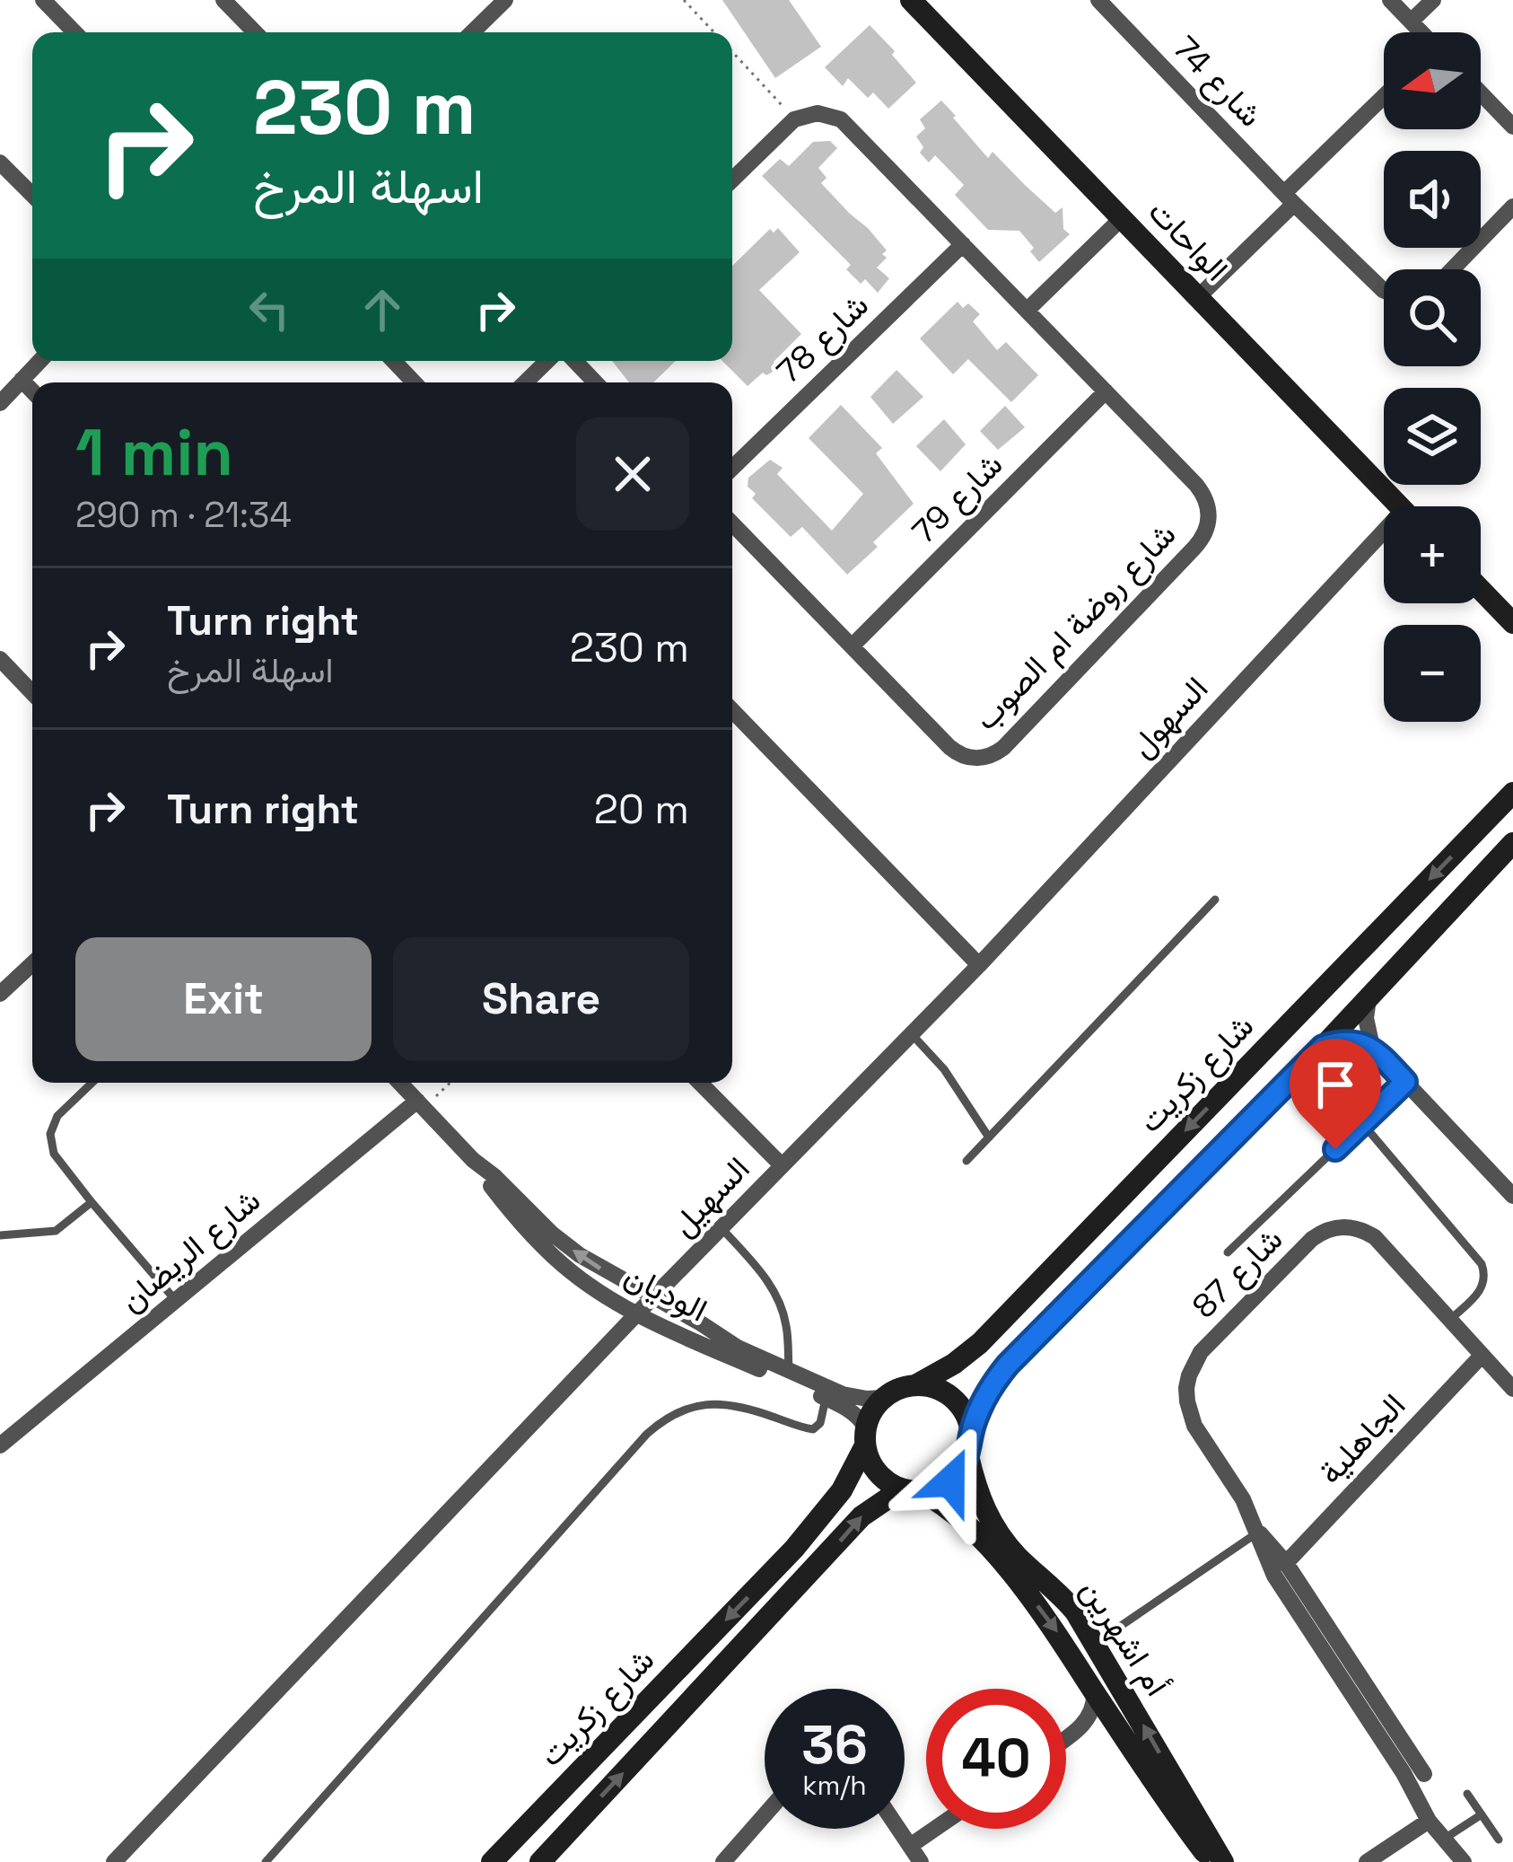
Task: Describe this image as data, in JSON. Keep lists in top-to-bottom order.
{
  "streets": {
    "street": [
      "شارع 74",
      "الواحات",
      "شارع 78",
      "شارع 79",
      "شارع روضة ام الصوب",
      "السهول",
      "شارع زكريت",
      "السهيل",
      "شارع الريضان",
      "شارع 87",
      "الوديان",
      "الجاهلية",
      "أم اشهرين"
    ]
  },
  "crossings": [
    ["شارع 78", "شارع روضة ام الصوب"],
    ["شارع 79", "شارع روضة ام الصوب"],
    ["السهول", "السهيل"],
    ["شارع زكريت", "الوديان"],
    ["شارع زكريت", "أم اشهرين"],
    ["السهيل", "الوديان"],
    ["شارع الريضان", "الوديان"],
    ["شارع 87", "الجاهلية"],
    ["الوديان", "أم اشهرين"]
  ],
  "north": "left",
  "page": {
    "map_buttons": ["+", "−"],
    "turn": ["230 m", "اسهلة المرخ"],
    "heading": ["1 min", "290 m · 21:34"],
    "list": [
      {
        "name": "Turn right",
        "note": "اسهلة المرخ",
        "value": "230 m"
      },
      {
        "name": "Turn right",
        "value": "20 m"
      }
    ],
    "buttons": ["Exit", "Share"],
    "speed": "36 km/h",
    "limit": "40"
  }
}
